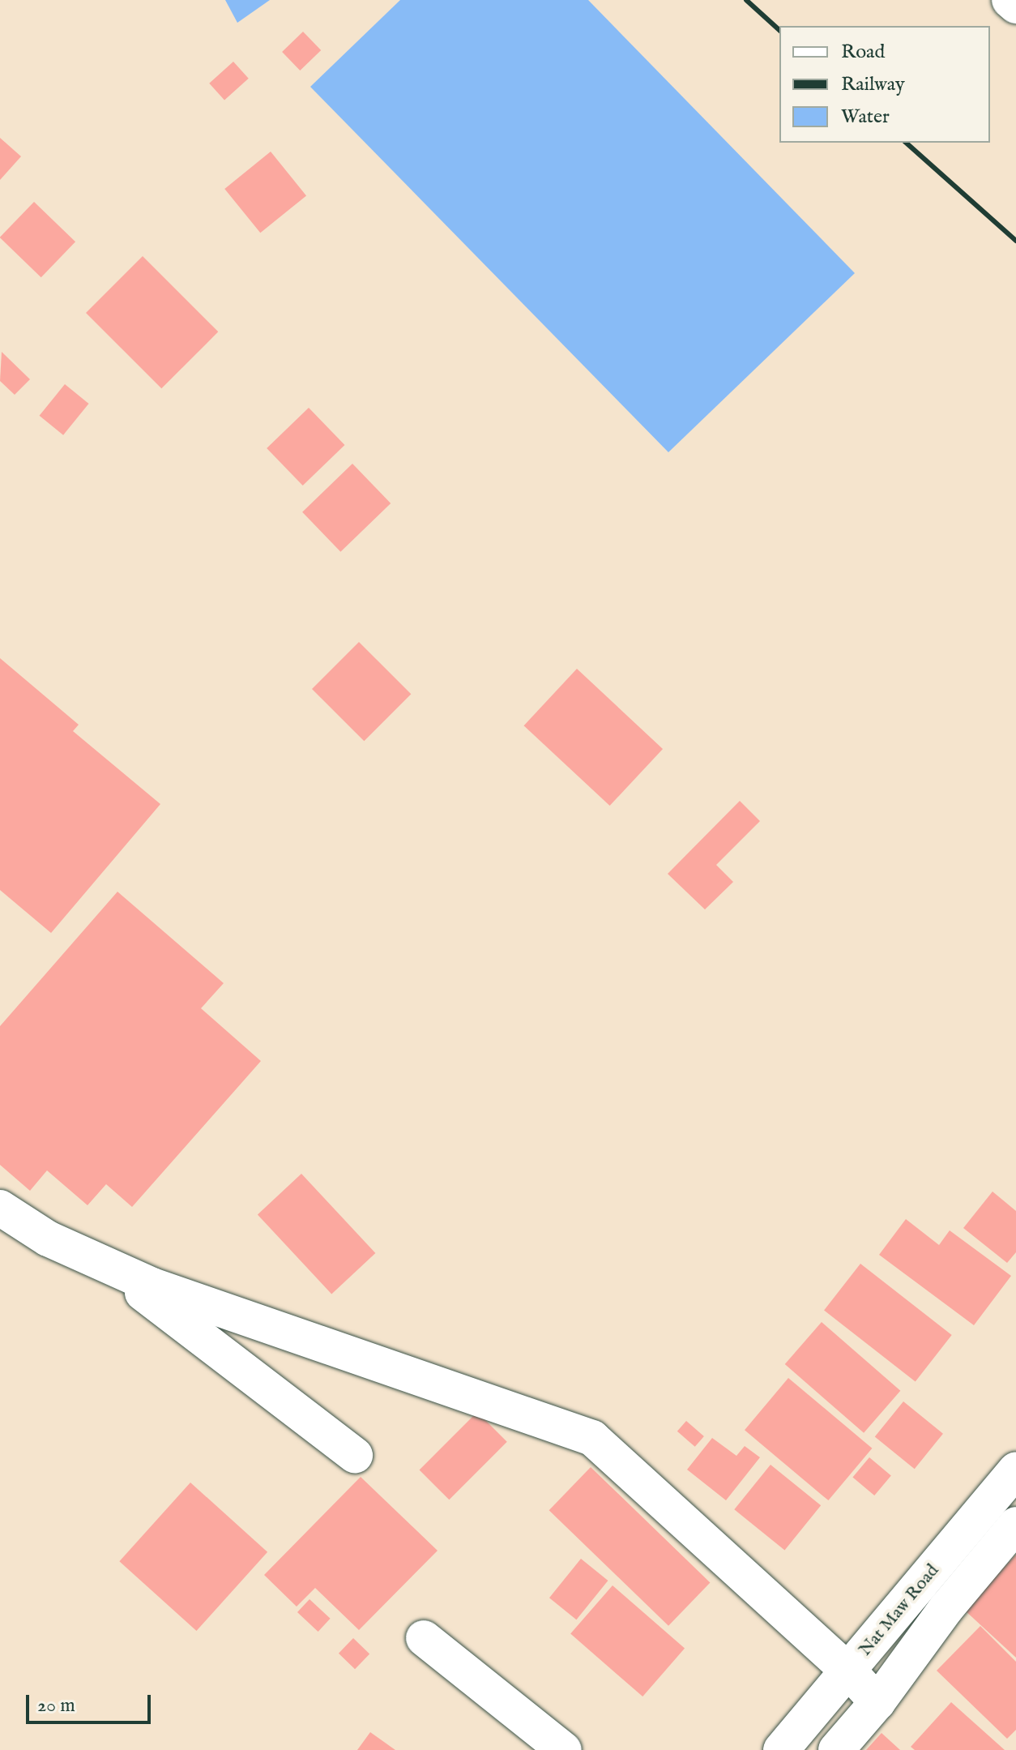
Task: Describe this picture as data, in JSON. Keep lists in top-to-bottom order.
{
  "streets": {
    "street": ["Nat Maw Road"]
  },
  "legend": ["Road", "Railway", "Water"],
  "scale_bar": "20 m"
}
